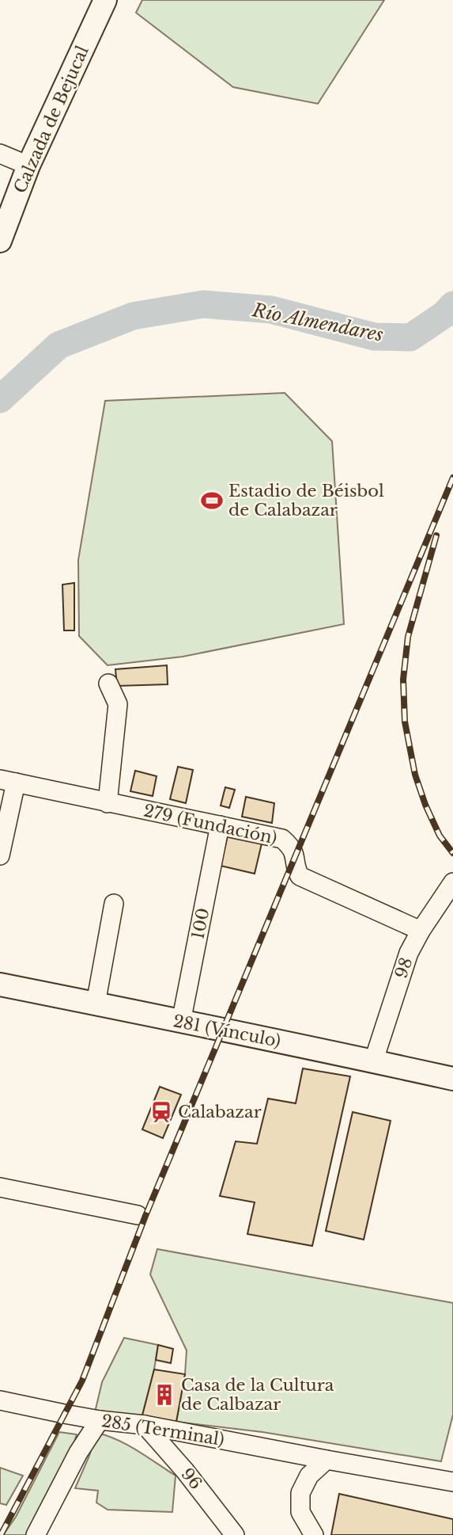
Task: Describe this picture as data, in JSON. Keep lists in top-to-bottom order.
{
  "streets": {
    "main road": ["Calzada de Bejucal", "281 (Vínculo)"],
    "street": [
      "279 (Fundación)",
      "100",
      "98",
      "285 (Terminal)",
      "96"
    ]
  },
  "crossings": [
    ["279 (Fundación)", "100"],
    ["279 (Fundación)", "98"],
    ["100", "281 (Vínculo)"],
    ["98", "281 (Vínculo)"],
    ["285 (Terminal)", "96"]
  ],
  "water": ["Río Almendares"],
  "places": {
    "sports": ["Estadio de Béisbol de Calabazar"],
    "station": ["Calabazar"],
    "building": ["Casa de la Cultura de Calbazar"]
  }
}
